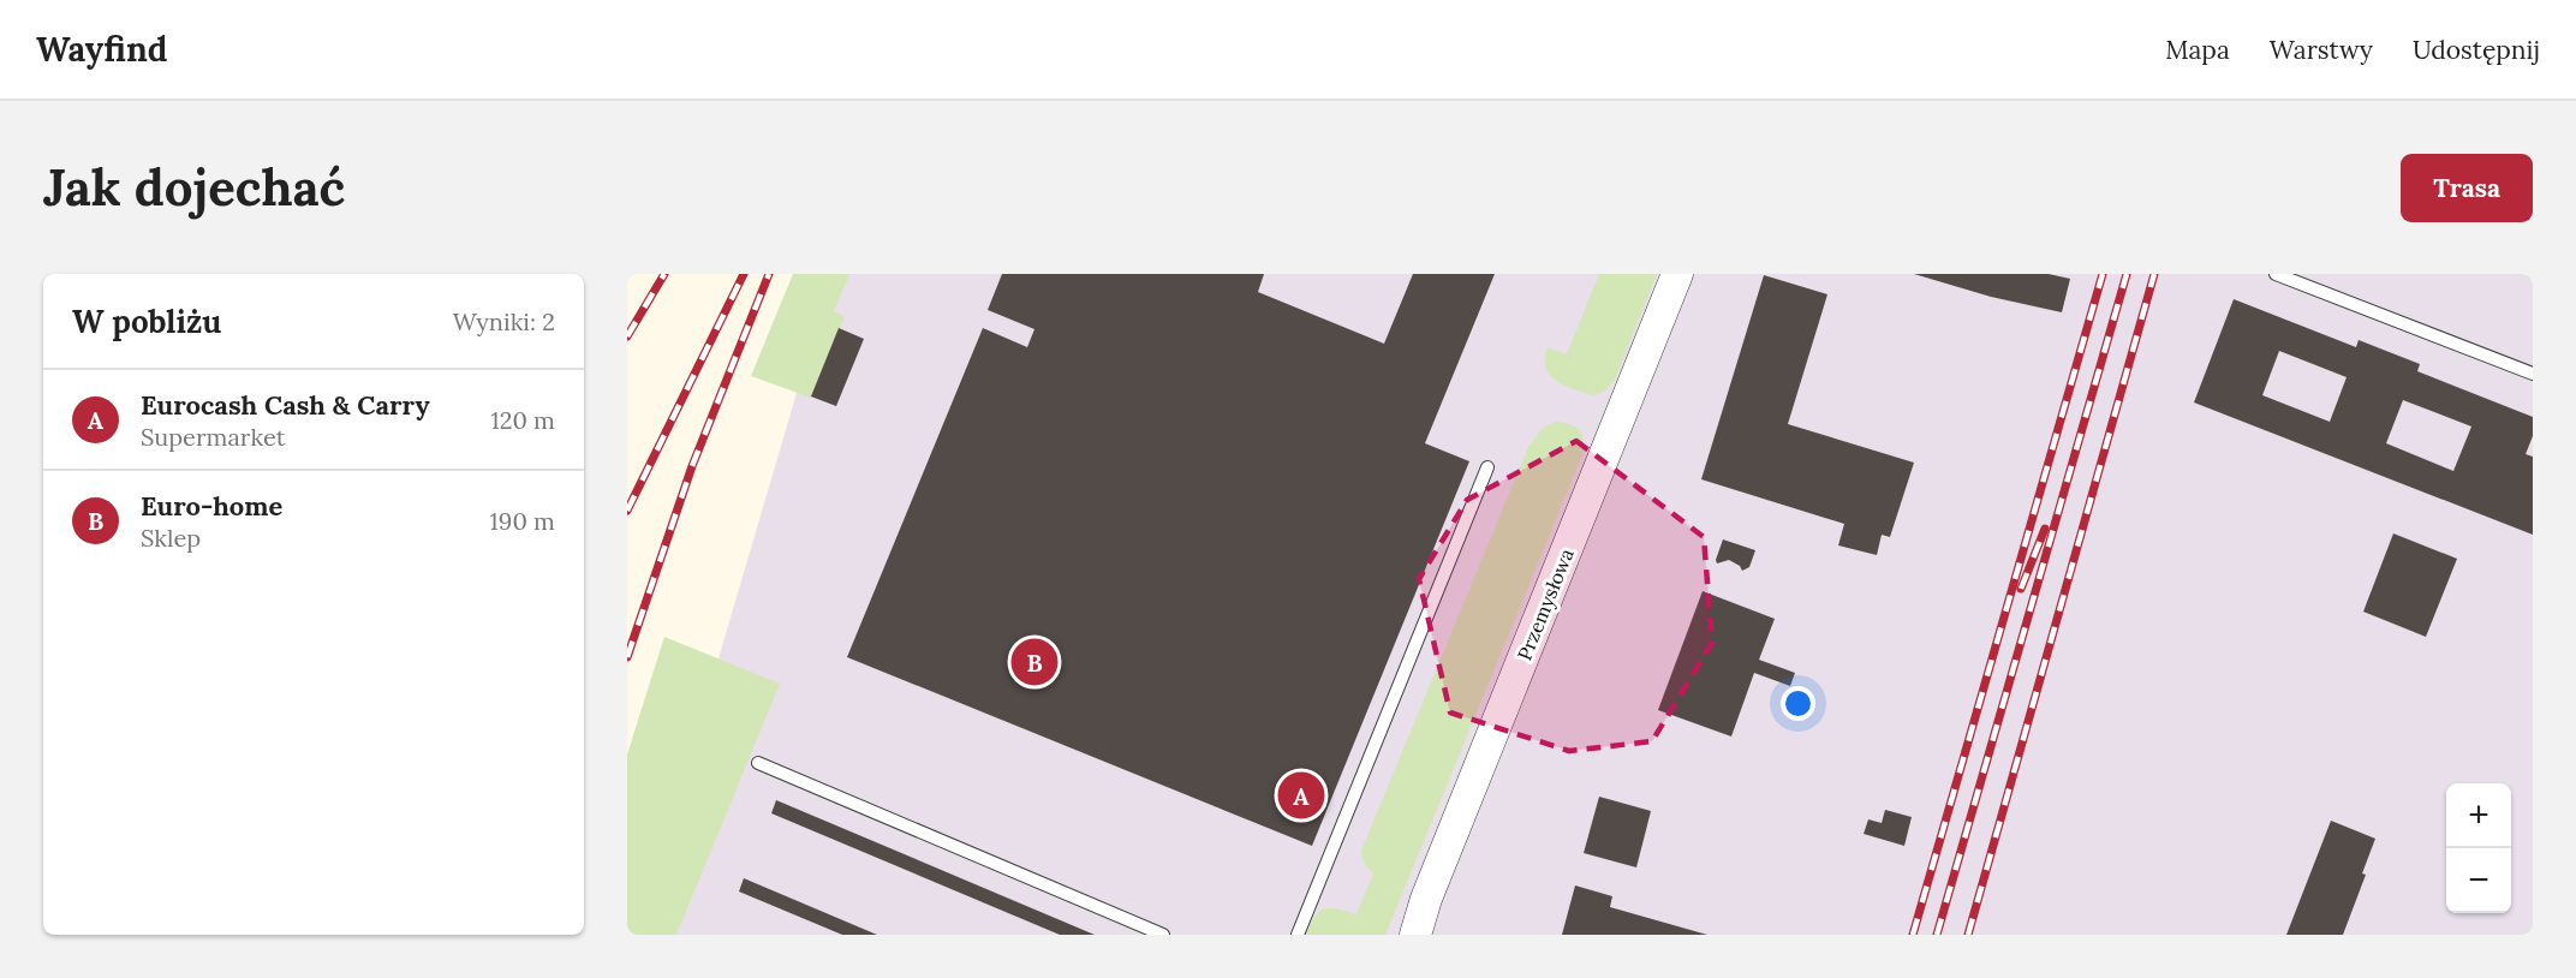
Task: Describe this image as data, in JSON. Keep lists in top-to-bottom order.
{
  "streets": {
    "street": ["Przemysłowa"]
  },
  "page": {
    "header": "Wayfind",
    "nav": ["Mapa", "Warstwy", "Udostępnij"],
    "buttons": "Trasa",
    "title": "Jak dojechać",
    "heading": ["W pobliżu", "Wyniki: 2"],
    "list": [
      {
        "mark": "A",
        "name": "Eurocash Cash & Carry",
        "note": "Supermarket",
        "value": "120 m"
      },
      {
        "mark": "B",
        "name": "Euro-home",
        "note": "Sklep",
        "value": "190 m"
      }
    ],
    "pins": ["B", "A"],
    "map_buttons": ["+", "−"]
  }
}
